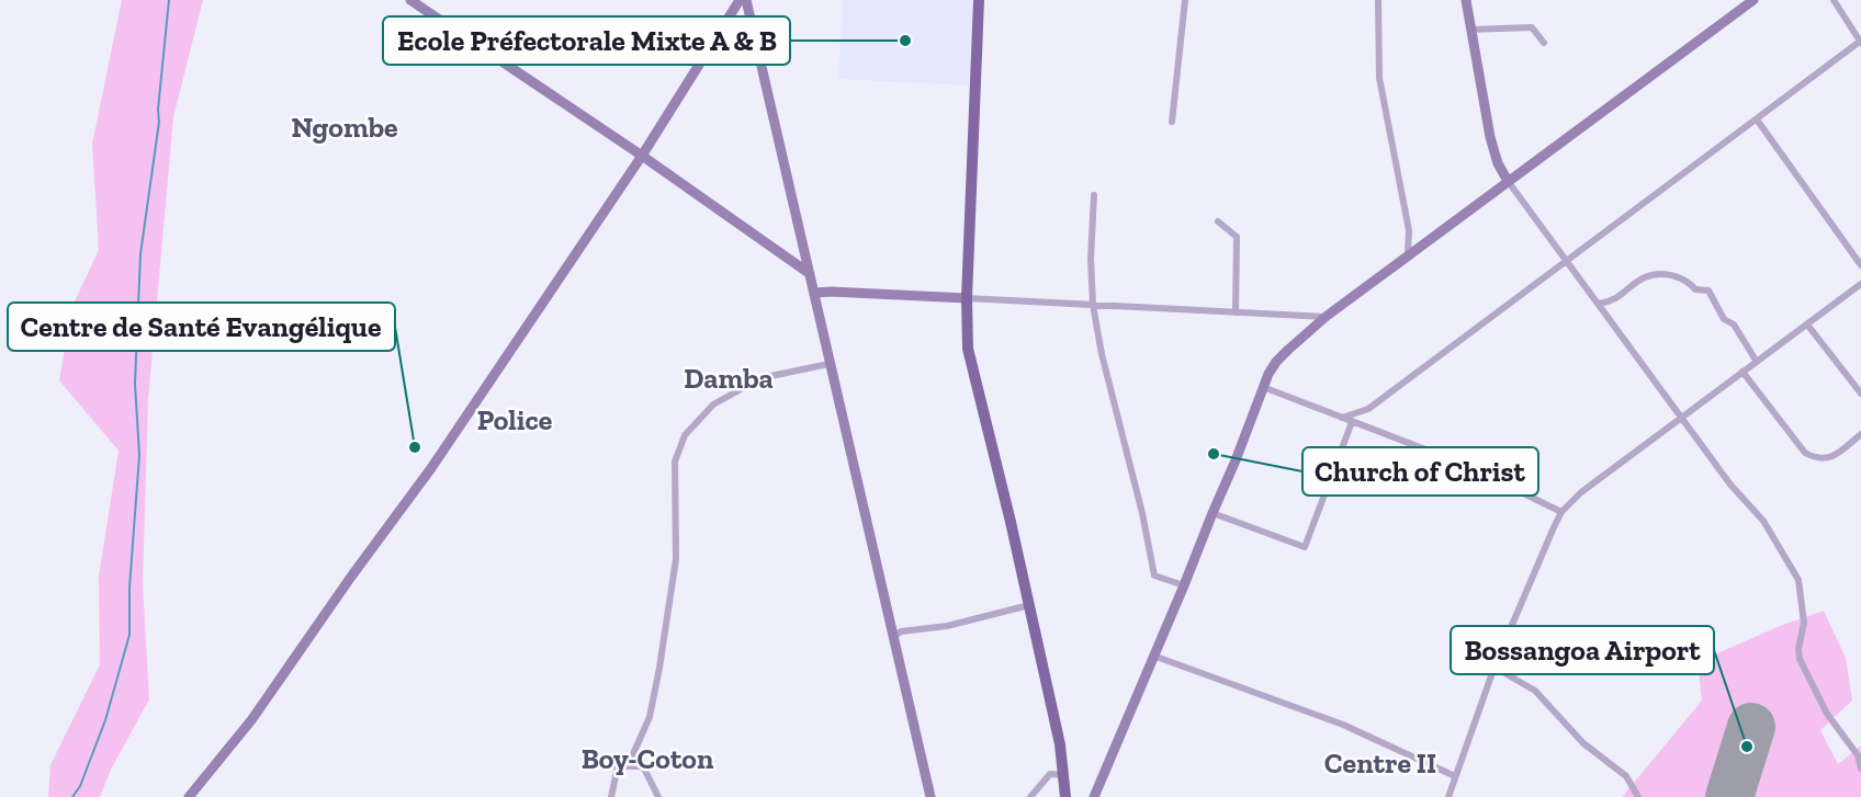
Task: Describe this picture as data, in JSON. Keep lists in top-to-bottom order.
{
  "districts": [
    "Ngombe",
    "Damba",
    "Police",
    "Boy-Coton",
    "Centre II"
  ],
  "places": [
    "Ecole Préfectorale Mixte A & B",
    "Centre de Santé Evangélique",
    "Church of Christ",
    "Bossangoa Airport"
  ]
}
